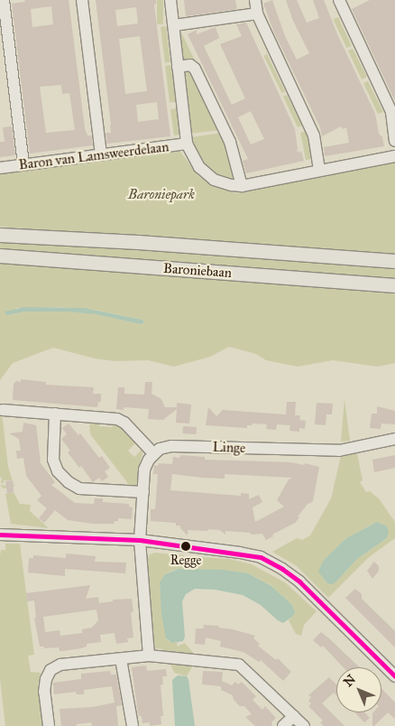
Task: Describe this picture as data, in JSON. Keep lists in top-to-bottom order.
{
  "streets": {
    "main road": ["Baroniebaan"],
    "street": ["Baron van Lamsweerdelaan", "Linge"]
  },
  "parks": ["Baroniepark"],
  "places": ["Regge"],
  "north": "top left"
}
